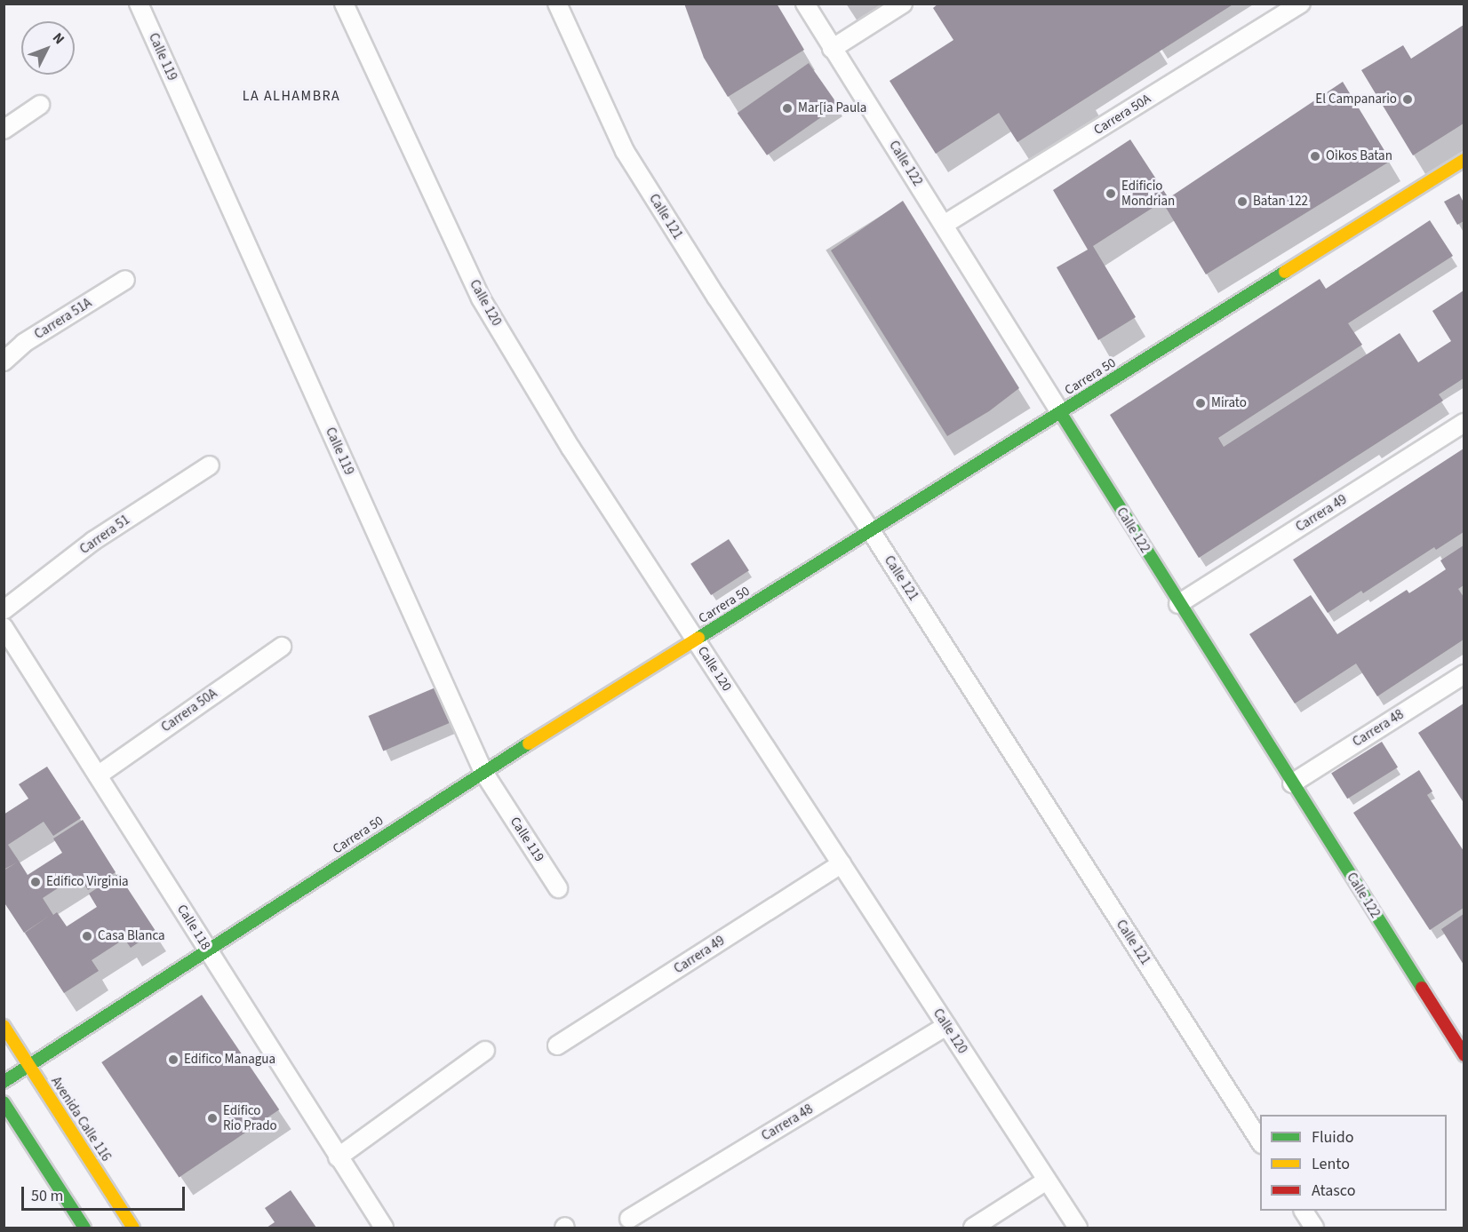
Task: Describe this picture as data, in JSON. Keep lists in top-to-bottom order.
{
  "streets": {
    "street": [
      "Calle 119",
      "Carrera 50A",
      "Calle 122",
      "Calle 121",
      "Calle 120",
      "Carrera 51A",
      "Carrera 50",
      "Carrera 49",
      "Carrera 51",
      "Carrera 48",
      "Calle 118",
      "Avenida Calle 116"
    ]
  },
  "crossings": [
    ["Calle 119", "Carrera 50"],
    ["Carrera 50A", "Calle 122"],
    ["Carrera 50A", "Calle 118"],
    ["Calle 122", "Carrera 50"],
    ["Calle 122", "Carrera 49"],
    ["Calle 122", "Carrera 48"],
    ["Calle 121", "Carrera 50"],
    ["Calle 120", "Carrera 50"],
    ["Calle 120", "Carrera 49"],
    ["Calle 120", "Carrera 48"],
    ["Carrera 50", "Calle 118"],
    ["Carrera 50", "Avenida Calle 116"]
  ],
  "districts": ["LA ALHAMBRA"],
  "places": [
    "El Campanario",
    "Mar[ia Paula",
    "Oikos Batan",
    "Edificio Mondrian",
    "Batan 122",
    "Mirato",
    "Edifico Virginia",
    "Casa Blanca",
    "Edifico Managua",
    "Edifico Rio Prado"
  ],
  "legend": ["Fluido", "Lento", "Atasco"],
  "scale_bar": "50 m",
  "north": "top right"
}
